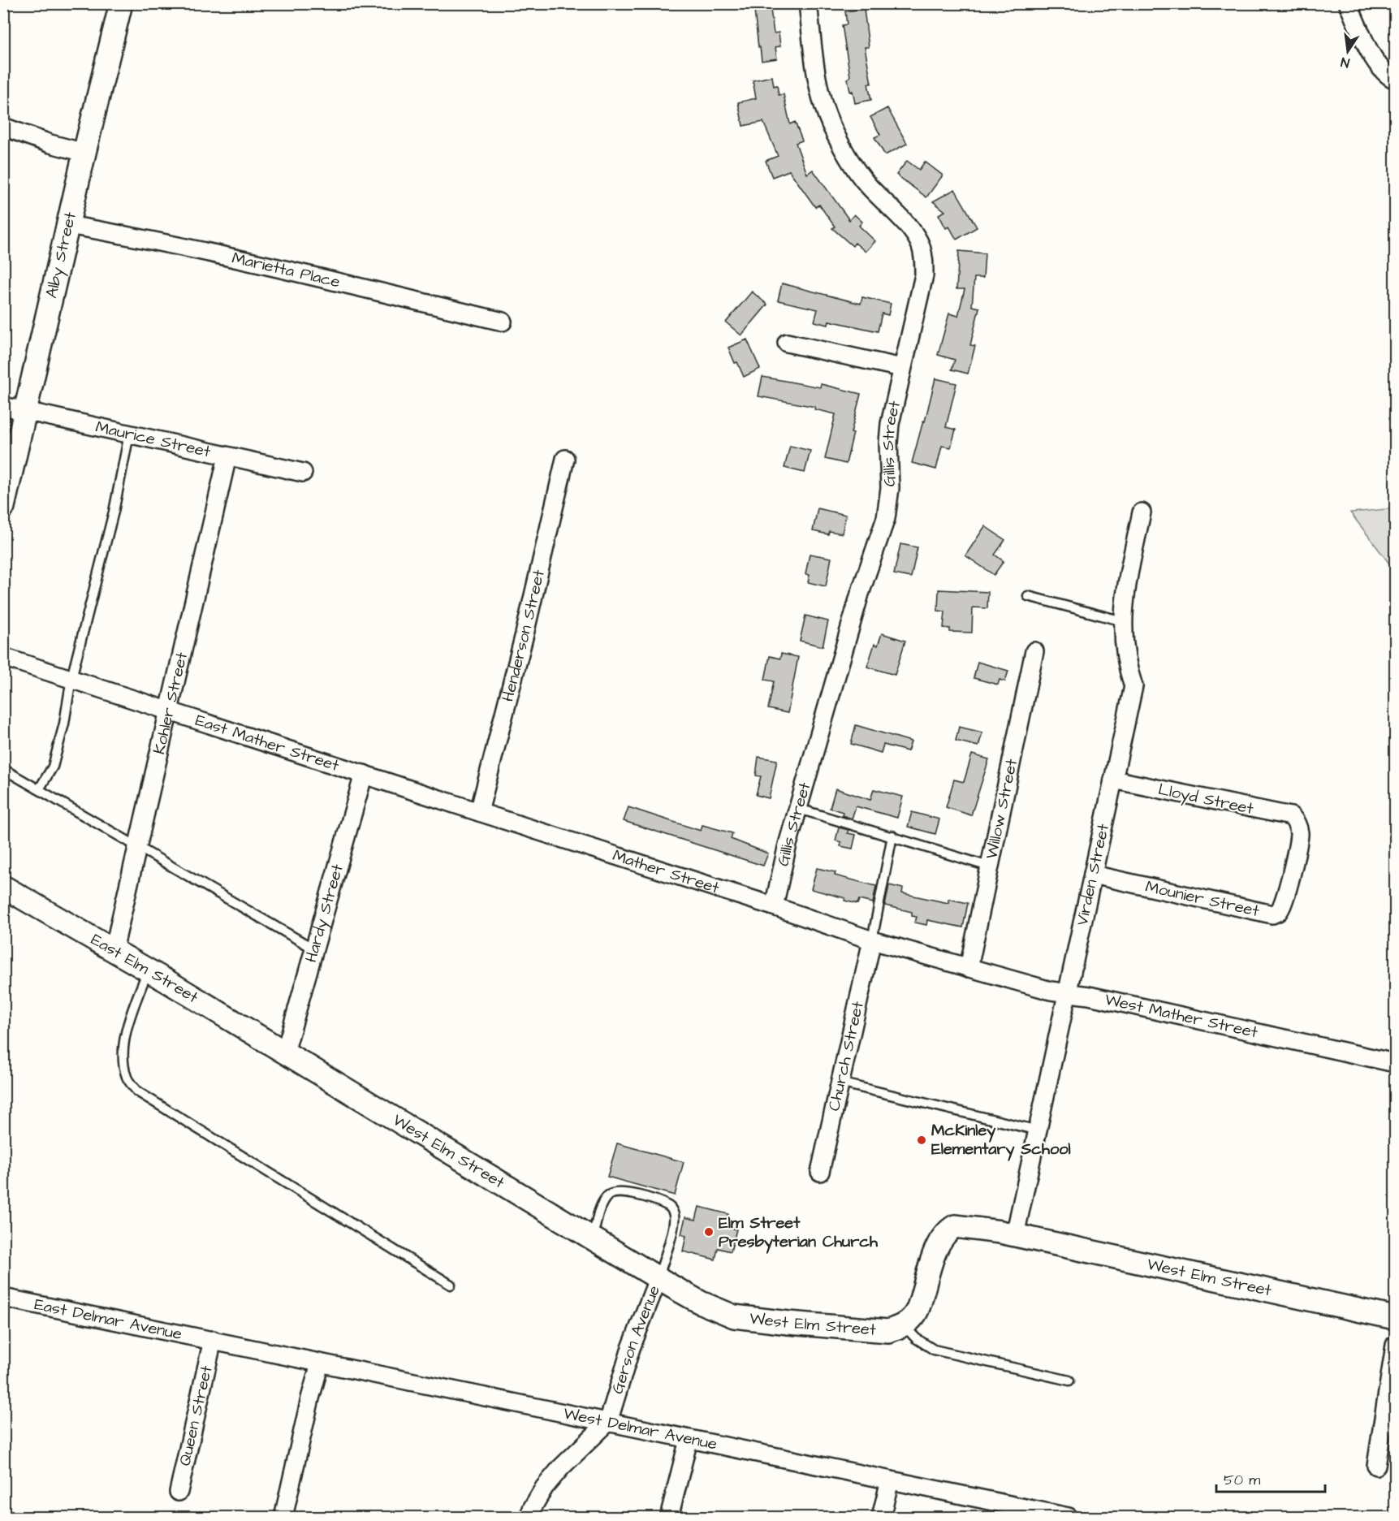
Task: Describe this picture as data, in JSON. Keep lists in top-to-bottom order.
{
  "streets": {
    "street": [
      "Alby Street",
      "Marietta Place",
      "Maurice Street",
      "Gillis Street",
      "Henderson Street",
      "Kohler Street",
      "East Mather Street",
      "Lloyd Street",
      "Willow Street",
      "Mather Street",
      "Virden Street",
      "Mounier Street",
      "Hardy Street",
      "East Elm Street",
      "West Mather Street",
      "Church Street",
      "West Elm Street",
      "East Delmar Avenue",
      "Gerson Avenue",
      "Queen Street",
      "West Delmar Avenue"
    ]
  },
  "crossings": [
    ["Alby Street", "Marietta Place"],
    ["Alby Street", "Maurice Street"],
    ["Maurice Street", "Kohler Street"],
    ["Gillis Street", "Mather Street"],
    ["Henderson Street", "Mather Street"],
    ["Kohler Street", "East Mather Street"],
    ["Kohler Street", "East Elm Street"],
    ["East Mather Street", "Mather Street"],
    ["East Mather Street", "Hardy Street"],
    ["Lloyd Street", "Virden Street"],
    ["Lloyd Street", "Mounier Street"],
    ["Willow Street", "Mather Street"],
    ["Willow Street", "West Mather Street"],
    ["Mather Street", "Hardy Street"],
    ["Mather Street", "West Mather Street"],
    ["Mather Street", "Church Street"],
    ["Virden Street", "Mounier Street"],
    ["Virden Street", "West Mather Street"],
    ["Virden Street", "West Elm Street"],
    ["Hardy Street", "East Elm Street"],
    ["Hardy Street", "West Elm Street"],
    ["East Elm Street", "West Elm Street"],
    ["West Elm Street", "Gerson Avenue"],
    ["East Delmar Avenue", "Queen Street"],
    ["East Delmar Avenue", "West Delmar Avenue"],
    ["Gerson Avenue", "West Delmar Avenue"],
    ["Queen Street", "West Delmar Avenue"]
  ],
  "places": ["McKinley Elementary School", "Elm Street Presbyterian Church"],
  "scale_bar": "50 m",
  "north": "bottom"
}
